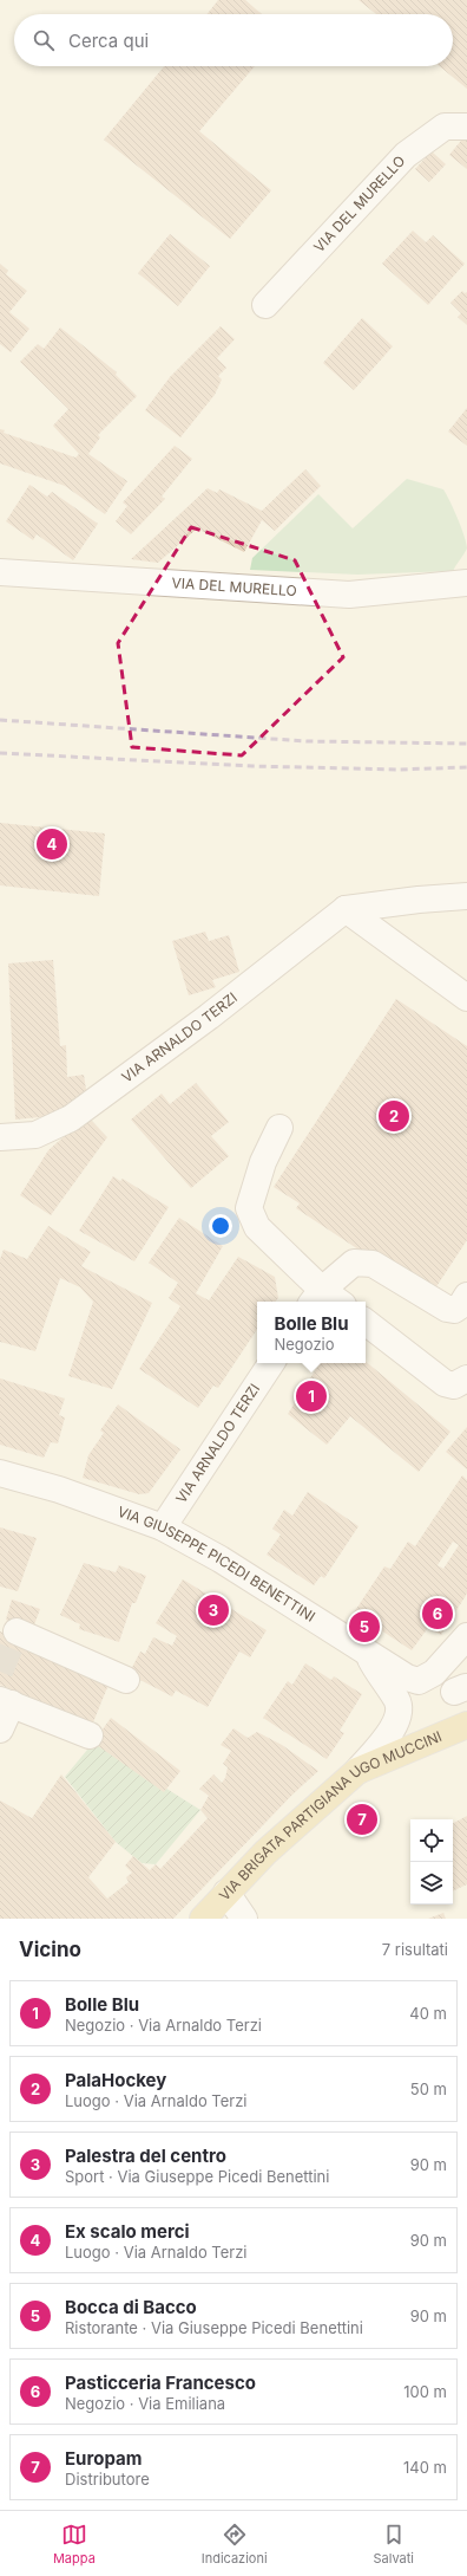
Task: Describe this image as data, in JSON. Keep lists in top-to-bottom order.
{
  "streets": {
    "main road": ["VIA BRIGATA PARTIGIANA UGO MUCCINI"],
    "street": ["VIA DEL MURELLO", "VIA ARNALDO TERZI", "VIA GIUSEPPE PICEDI BENETTINI"]
  },
  "crossings": [
    ["VIA ARNALDO TERZI", "VIA GIUSEPPE PICEDI BENETTINI"]
  ],
  "page": {
    "search": "Cerca qui",
    "pins": [
      "4",
      "2",
      "1",
      "3",
      "6",
      "5",
      "7"
    ],
    "popup": ["Bolle Blu", "Negozio"],
    "heading": ["Vicino", "7 risultati"],
    "list": [
      {
        "mark": "1",
        "name": "Bolle Blu",
        "note": "Negozio · Via Arnaldo Terzi",
        "value": "40 m"
      },
      {
        "mark": "2",
        "name": "PalaHockey",
        "note": "Luogo · Via Arnaldo Terzi",
        "value": "50 m"
      },
      {
        "mark": "3",
        "name": "Palestra del centro",
        "note": "Sport · Via Giuseppe Picedi Benettini",
        "value": "90 m"
      },
      {
        "mark": "4",
        "name": "Ex scalo merci",
        "note": "Luogo · Via Arnaldo Terzi",
        "value": "90 m"
      },
      {
        "mark": "5",
        "name": "Bocca di Bacco",
        "note": "Ristorante · Via Giuseppe Picedi Benettini",
        "value": "90 m"
      },
      {
        "mark": "6",
        "name": "Pasticceria Francesco",
        "note": "Negozio · Via Emiliana",
        "value": "100 m"
      },
      {
        "mark": "7",
        "name": "Europam",
        "note": "Distributore",
        "value": "140 m"
      }
    ],
    "nav": ["Mappa", "Indicazioni", "Salvati"]
  }
}
